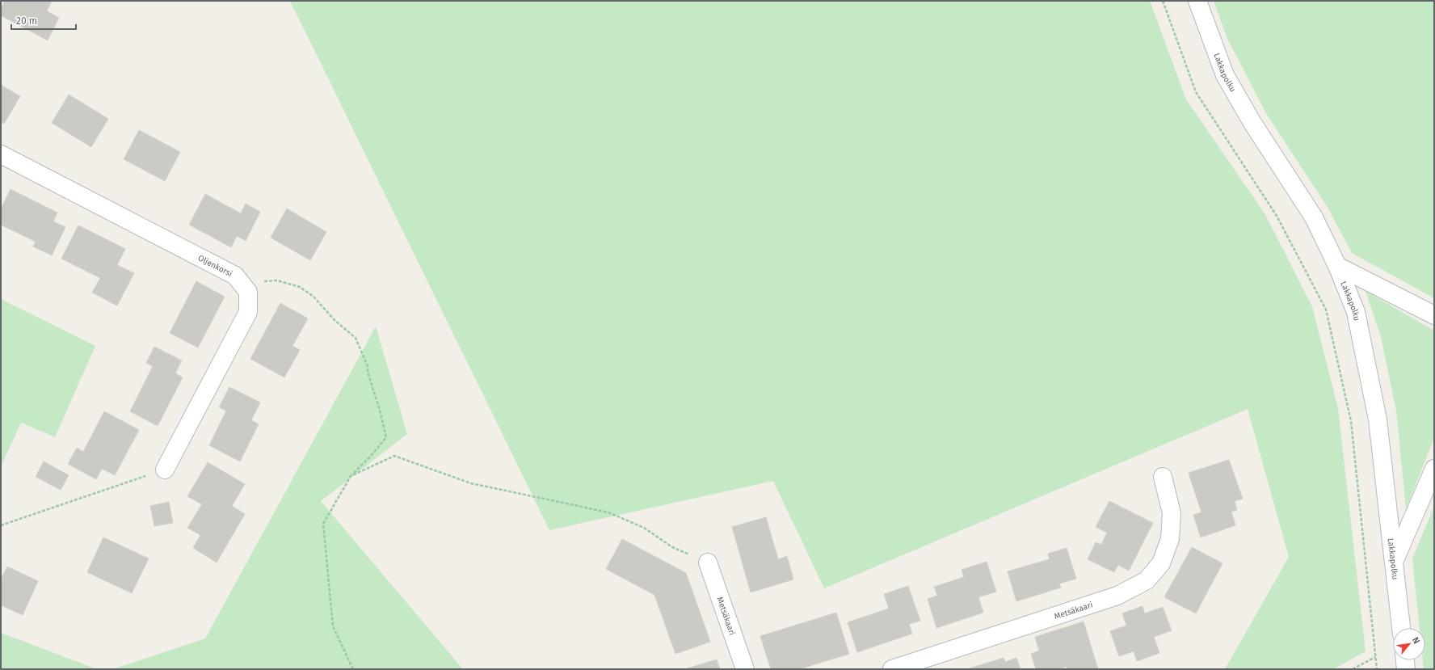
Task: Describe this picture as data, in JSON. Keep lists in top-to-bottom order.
{
  "streets": {
    "street": ["Lakkapolku", "Oljenkorsi", "Metsäkaari"]
  },
  "scale_bar": "20 m",
  "north": "top right"
}
